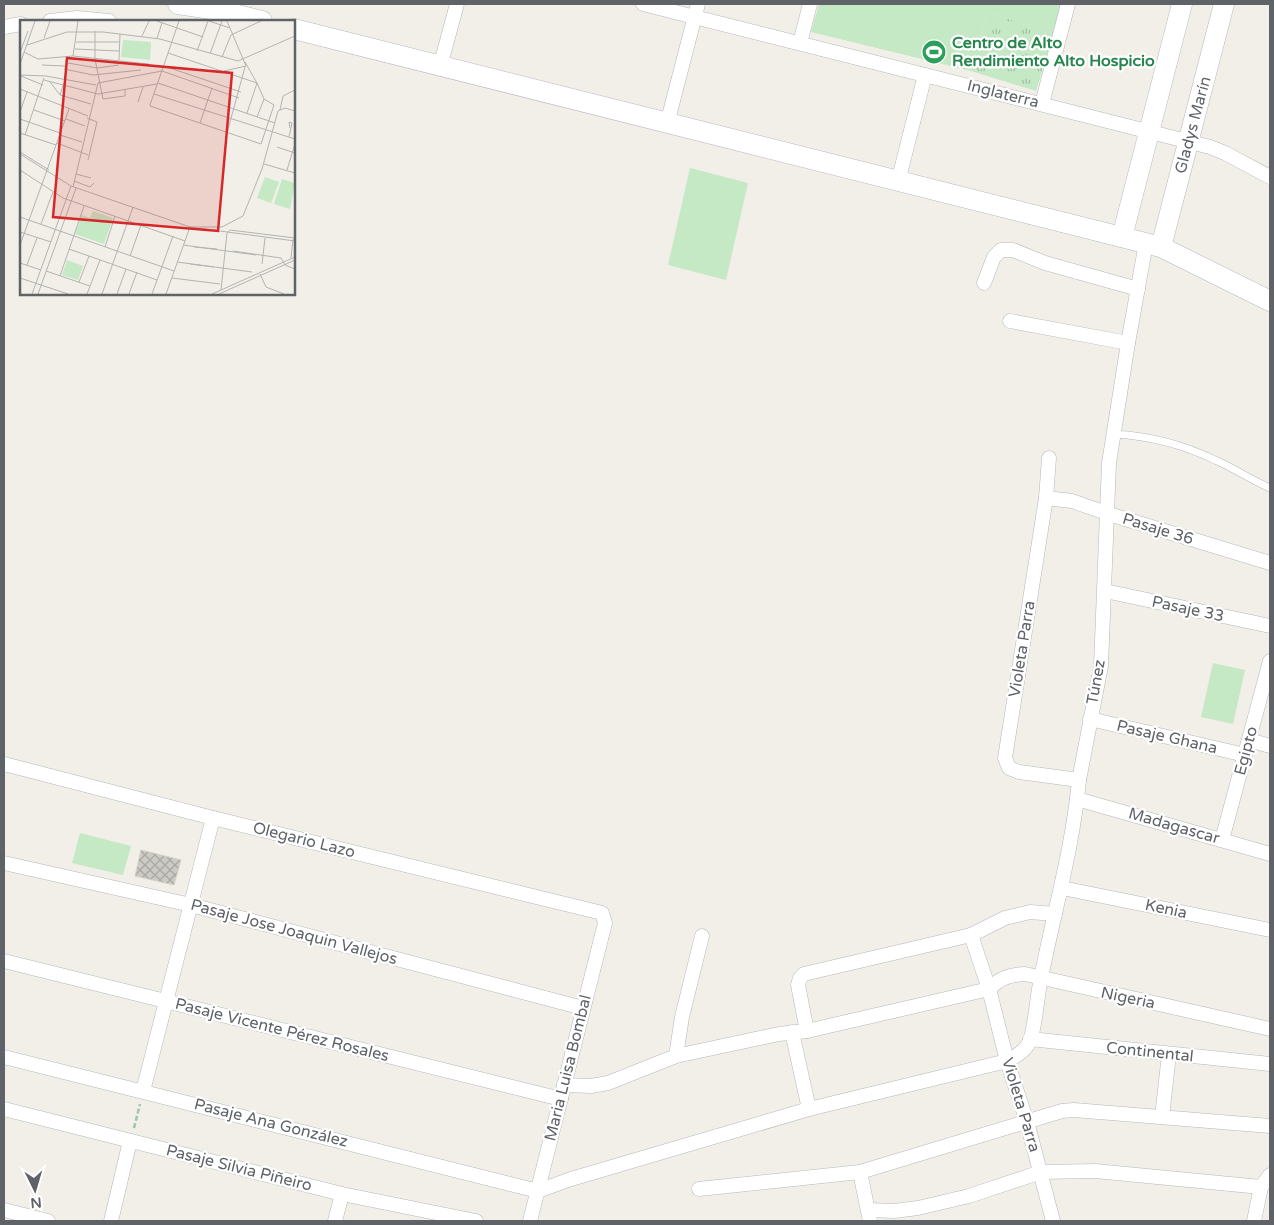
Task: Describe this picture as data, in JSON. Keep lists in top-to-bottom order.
{
  "streets": {
    "street": [
      "Inglaterra",
      "Gladys Marín",
      "Pasaje 36",
      "Pasaje 33",
      "Violeta Parra",
      "Túnez",
      "Pasaje Ghana",
      "Egipto",
      "Madagascar",
      "Olegario Lazo",
      "Kenia",
      "Pasaje Jose Joaquin Vallejos",
      "Nigeria",
      "Pasaje Vicente Pérez Rosales",
      "Continental",
      "Maria Luisa Bombal",
      "Pasaje Ana González",
      "Pasaje Silvia Piñeiro"
    ]
  },
  "crossings": [
    ["Inglaterra", "Gladys Marín"],
    ["Gladys Marín", "Túnez"],
    ["Pasaje 36", "Violeta Parra"],
    ["Pasaje 36", "Túnez"],
    ["Pasaje 33", "Túnez"],
    ["Violeta Parra", "Túnez"],
    ["Violeta Parra", "Nigeria"],
    ["Túnez", "Pasaje Ghana"],
    ["Túnez", "Madagascar"],
    ["Túnez", "Kenia"],
    ["Túnez", "Nigeria"],
    ["Túnez", "Continental"],
    ["Pasaje Ghana", "Egipto"],
    ["Egipto", "Madagascar"],
    ["Olegario Lazo", "Maria Luisa Bombal"],
    ["Pasaje Jose Joaquin Vallejos", "Maria Luisa Bombal"],
    ["Pasaje Vicente Pérez Rosales", "Maria Luisa Bombal"],
    ["Maria Luisa Bombal", "Pasaje Ana González"]
  ],
  "places": {
    "sports": ["Centro de Alto Rendimiento Alto Hospicio"]
  },
  "north": "bottom"
}
